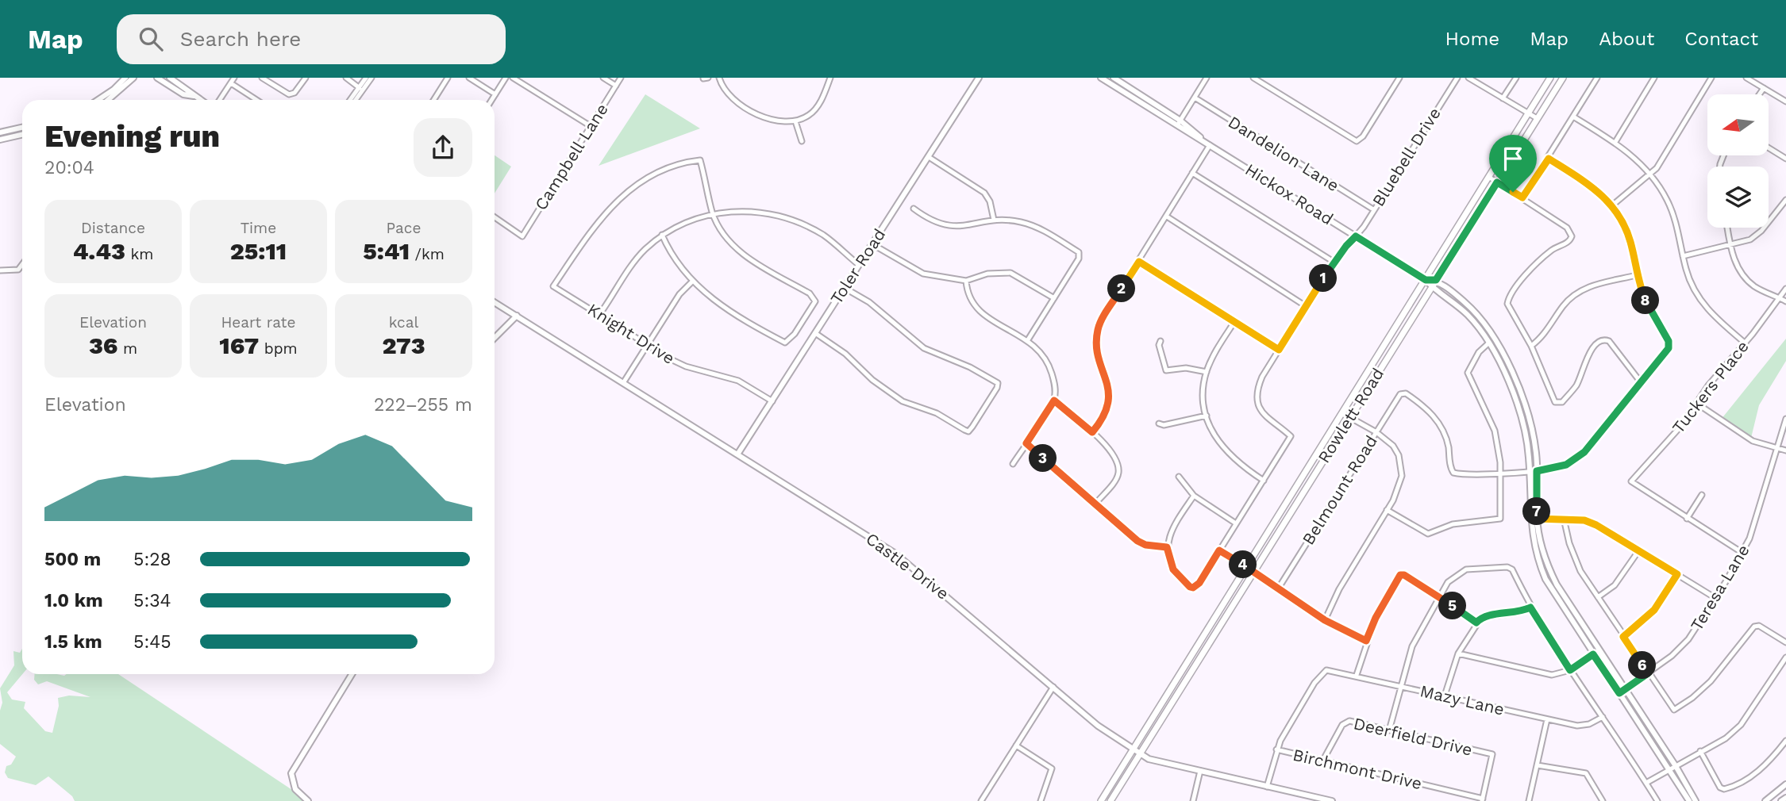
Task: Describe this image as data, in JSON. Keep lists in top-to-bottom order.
{
  "streets": {
    "main road": ["Rowlett Road"],
    "street": [
      "Dandelion Lane",
      "Campbell Lane",
      "Bluebell Drive",
      "Hickox Road",
      "Toler Road",
      "Knight Drive",
      "Tuckers Place",
      "Belmount Road",
      "Castle Drive",
      "Teresa Lane",
      "Mazy Lane",
      "Deerfield Drive",
      "Birchmont Drive"
    ]
  },
  "crossings": [
    ["Dandelion Lane", "Bluebell Drive"],
    ["Bluebell Drive", "Hickox Road"],
    ["Hickox Road", "Rowlett Road"],
    ["Hickox Road", "Teresa Lane"],
    ["Toler Road", "Knight Drive"],
    ["Toler Road", "Castle Drive"],
    ["Rowlett Road", "Castle Drive"],
    ["Mazy Lane", "Birchmont Drive"],
    ["Deerfield Drive", "Birchmont Drive"]
  ],
  "north": "left",
  "page": {
    "header": "Map",
    "search": "Search here",
    "nav": [
      "Home",
      "Map",
      "About",
      "Contact"
    ],
    "heading": ["Evening run", "20:04"],
    "stats": [
      ["Distance", "4.43 km"],
      ["Time", "25:11"],
      ["Pace", "5:41 /km"],
      ["Elevation", "36 m"],
      ["Heart rate", "167 bpm"],
      ["kcal", "273"]
    ],
    "pins": [
      "1",
      "2",
      "8",
      "3",
      "7",
      "4",
      "5",
      "6"
    ],
    "chart": ["Elevation", "222–255 m"],
    "list": [
      {
        "name": "500 m",
        "note": "5:28"
      },
      {
        "name": "1.0 km",
        "note": "5:34"
      },
      {
        "name": "1.5 km",
        "note": "5:45"
      }
    ]
  }
}
